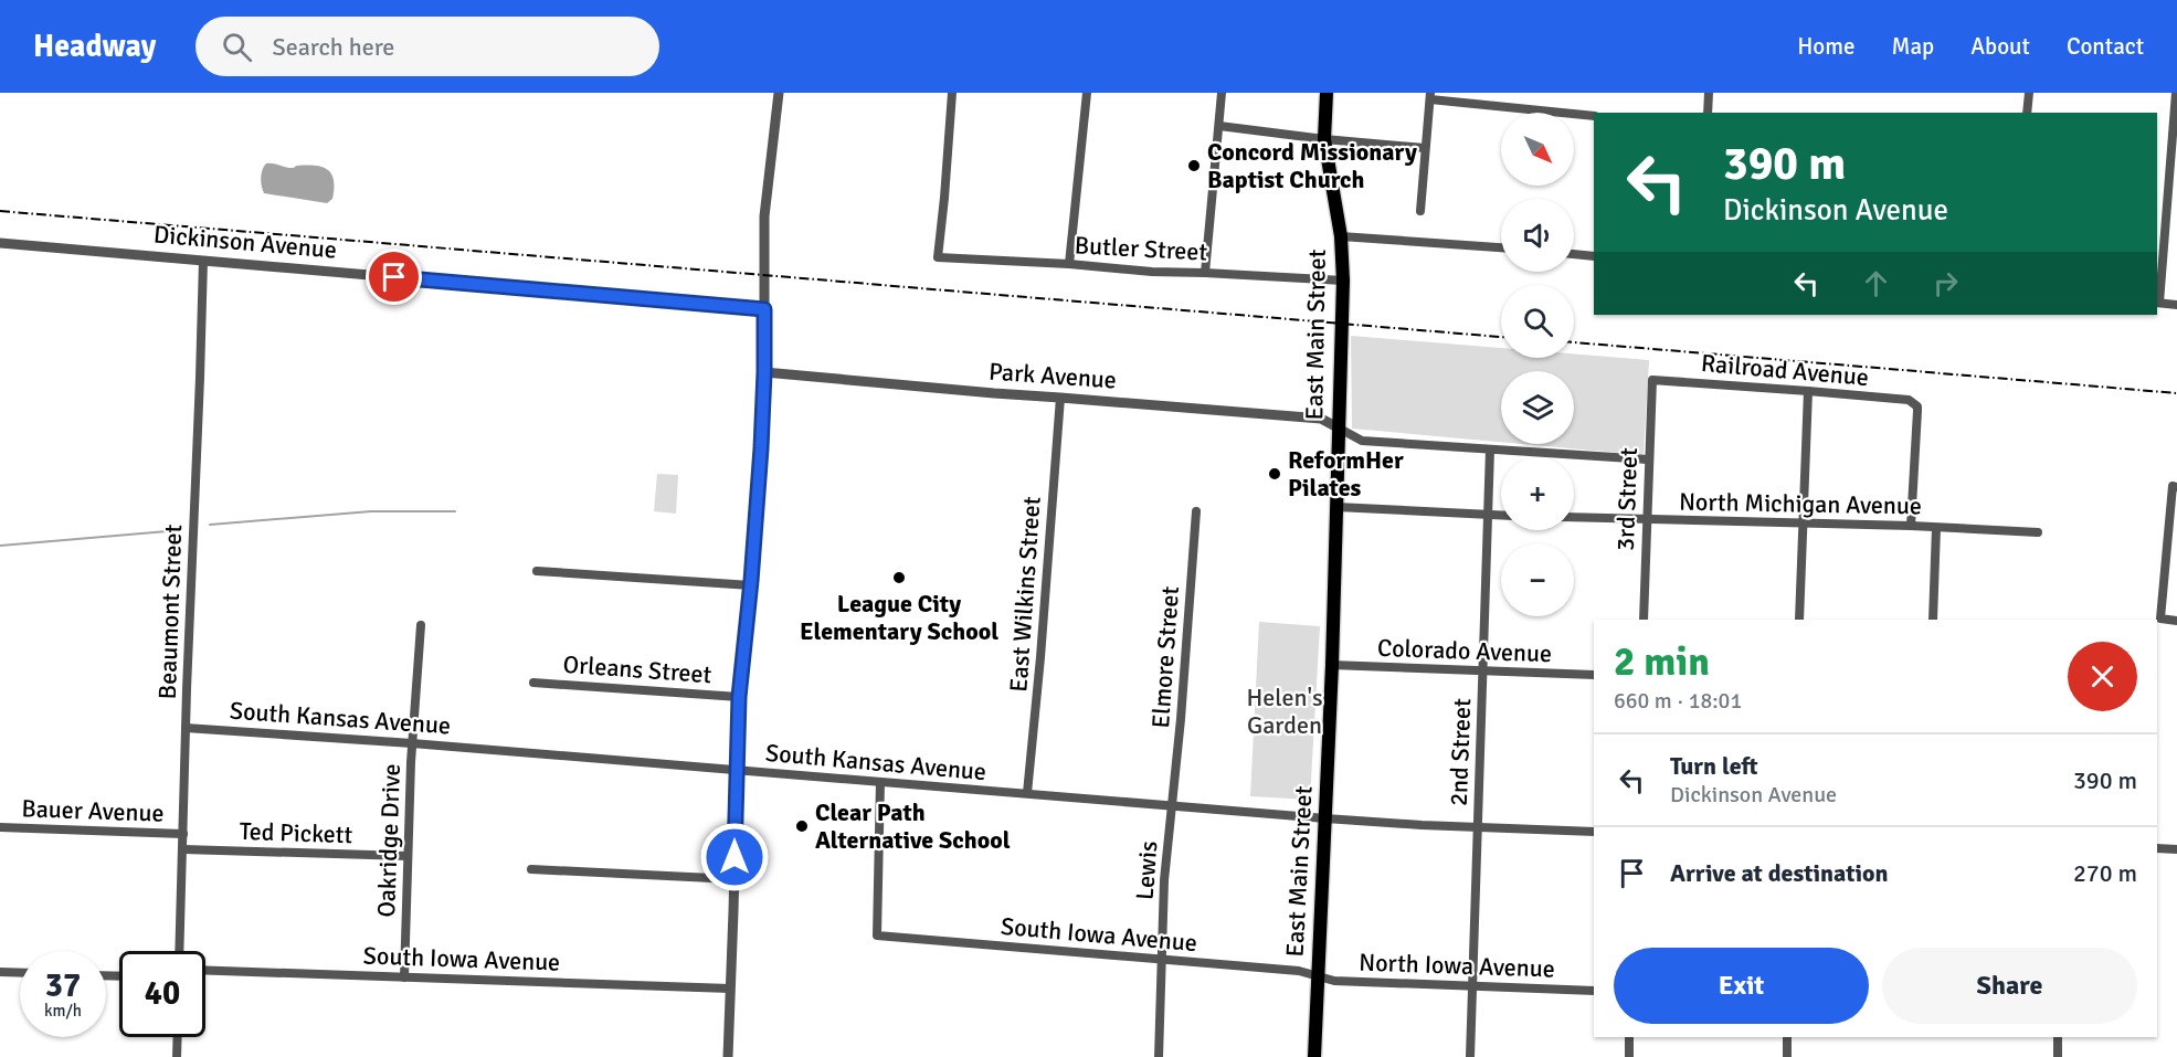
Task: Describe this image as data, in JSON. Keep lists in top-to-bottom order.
{
  "streets": {
    "main road": ["East Main Street"],
    "street": [
      "Dickinson Avenue",
      "Butler Street",
      "Railroad Avenue",
      "Park Avenue",
      "3rd Street",
      "North Michigan Avenue",
      "East Wilkins Street",
      "Beaumont Street",
      "Colorado Avenue",
      "Elmore Street",
      "Orleans Street",
      "South Kansas Avenue",
      "2nd Street",
      "Bauer Avenue",
      "Ted Pickett",
      "Oakridge Drive",
      "Lewis",
      "South Iowa Avenue",
      "North Iowa Avenue"
    ]
  },
  "crossings": [
    ["Dickinson Avenue", "Beaumont Street"],
    ["Butler Street", "East Main Street"],
    ["East Main Street", "Park Avenue"],
    ["East Main Street", "Colorado Avenue"],
    ["East Main Street", "South Kansas Avenue"],
    ["East Main Street", "South Iowa Avenue"],
    ["East Main Street", "North Iowa Avenue"],
    ["Railroad Avenue", "3rd Street"],
    ["Railroad Avenue", "North Michigan Avenue"],
    ["Park Avenue", "East Wilkins Street"],
    ["3rd Street", "North Michigan Avenue"],
    ["East Wilkins Street", "South Kansas Avenue"],
    ["Beaumont Street", "South Kansas Avenue"],
    ["Beaumont Street", "Bauer Avenue"],
    ["Beaumont Street", "Ted Pickett"],
    ["Colorado Avenue", "2nd Street"],
    ["Elmore Street", "South Kansas Avenue"],
    ["Elmore Street", "Lewis"],
    ["South Kansas Avenue", "2nd Street"],
    ["South Kansas Avenue", "Oakridge Drive"],
    ["South Kansas Avenue", "Lewis"],
    ["South Kansas Avenue", "South Iowa Avenue"],
    ["2nd Street", "North Iowa Avenue"],
    ["Ted Pickett", "Oakridge Drive"],
    ["Oakridge Drive", "South Iowa Avenue"],
    ["Lewis", "South Iowa Avenue"],
    ["South Iowa Avenue", "North Iowa Avenue"]
  ],
  "parks": ["Helen's Garden"],
  "places": [
    "Concord Missionary Baptist Church",
    "ReformHer Pilates",
    "League City Elementary School",
    "Clear Path Alternative School"
  ],
  "north": "bottom right",
  "page": {
    "header": "Headway",
    "search": "Search here",
    "nav": [
      "Home",
      "Map",
      "About",
      "Contact"
    ],
    "map_buttons": ["+", "−"],
    "turn": ["390 m", "Dickinson Avenue"],
    "heading": ["2 min", "660 m · 18:01"],
    "list": [
      {
        "name": "Turn left",
        "note": "Dickinson Avenue",
        "value": "390 m"
      },
      {
        "name": "Arrive at destination",
        "value": "270 m"
      }
    ],
    "buttons": ["Exit", "Share"],
    "speed": "37 km/h",
    "limit": "40"
  }
}
